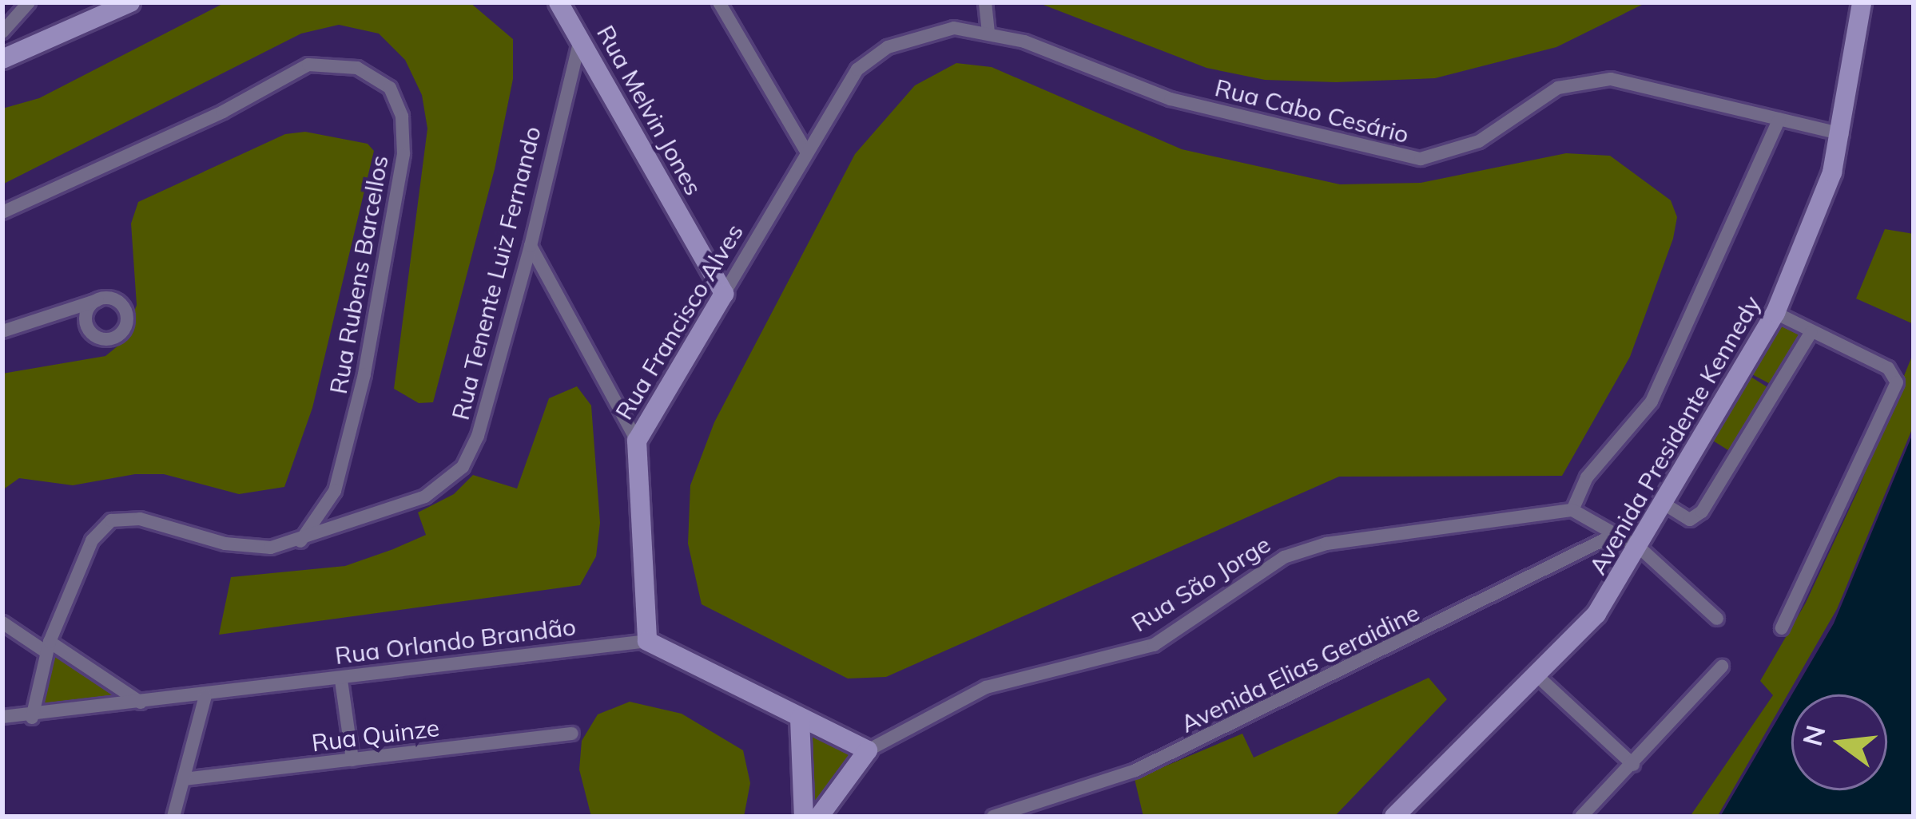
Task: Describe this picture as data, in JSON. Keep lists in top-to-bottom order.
{
  "streets": {
    "street": [
      "Rua Melvin Jones",
      "Rua Cabo Cesário",
      "Rua Tenente Luiz Fernando",
      "Rua Rubens Barcellos",
      "Rua Francisco Alves",
      "Avenida Presidente Kennedy",
      "Rua São Jorge",
      "Rua Orlando Brandão",
      "Avenida Elias Geraidine",
      "Rua Quinze"
    ]
  },
  "crossings": [
    ["Rua Melvin Jones", "Rua Tenente Luiz Fernando"],
    ["Rua Melvin Jones", "Rua Francisco Alves"],
    ["Rua Cabo Cesário", "Rua Francisco Alves"],
    ["Rua Cabo Cesário", "Avenida Presidente Kennedy"],
    ["Rua Tenente Luiz Fernando", "Rua Rubens Barcellos"],
    ["Rua Francisco Alves", "Rua Orlando Brandão"]
  ],
  "north": "left"
}
